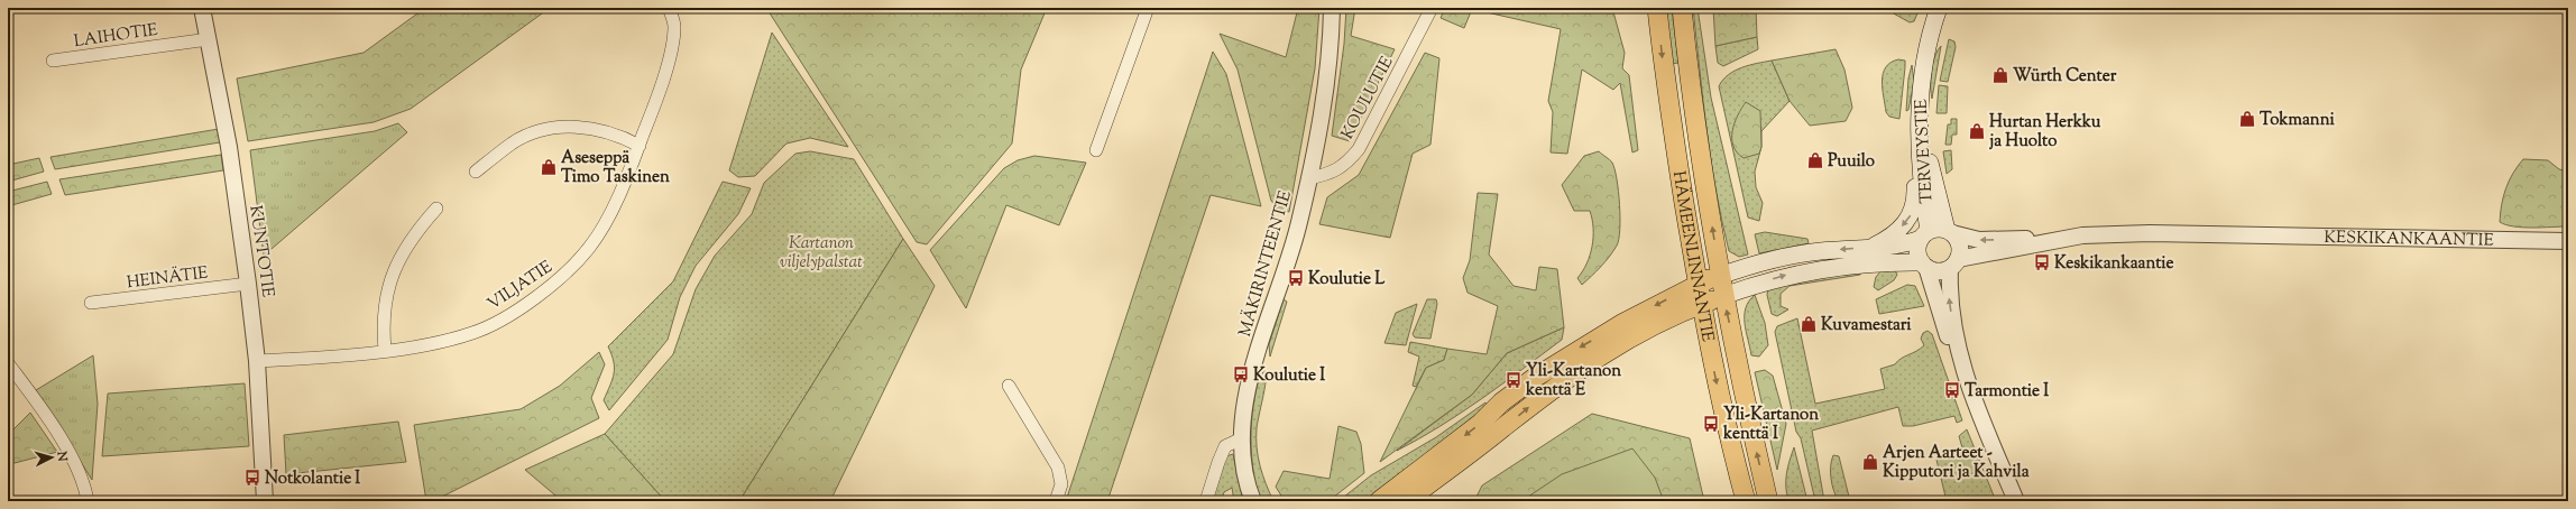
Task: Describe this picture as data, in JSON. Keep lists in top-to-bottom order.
{
  "streets": {
    "main road": ["TERVEYSTIE", "HÄMEENLINNANTIE"],
    "street": [
      "LAIHOTIE",
      "KOULUTIE",
      "KESKIKANKAANTIE",
      "KUNTOTIE",
      "MÄKIRINTEENTIE",
      "HEINÄTIE",
      "VILJATIE"
    ]
  },
  "crossings": [
    ["LAIHOTIE", "KUNTOTIE"],
    ["KOULUTIE", "MÄKIRINTEENTIE"],
    ["TERVEYSTIE", "KESKIKANKAANTIE"],
    ["KUNTOTIE", "HEINÄTIE"],
    ["KUNTOTIE", "VILJATIE"]
  ],
  "parks": ["Kartanon viljelypalstat"],
  "places": {
    "shop": [
      "Würth Center",
      "Tokmanni",
      "Hurtan Herkku ja Huolto",
      "Puuilo",
      "Aseseppä Timo Taskinen",
      "Kuvamestari",
      "Arjen Aarteet - Kipputori ja Kahvila"
    ],
    "bus stop": [
      "Keskikankaantie",
      "Koulutie L",
      "Koulutie I",
      "Yli-Kartanon kenttä E",
      "Tarmontie I",
      "Yli-Kartanon kenttä I",
      "Notkolantie I"
    ]
  },
  "north": "right"
}
